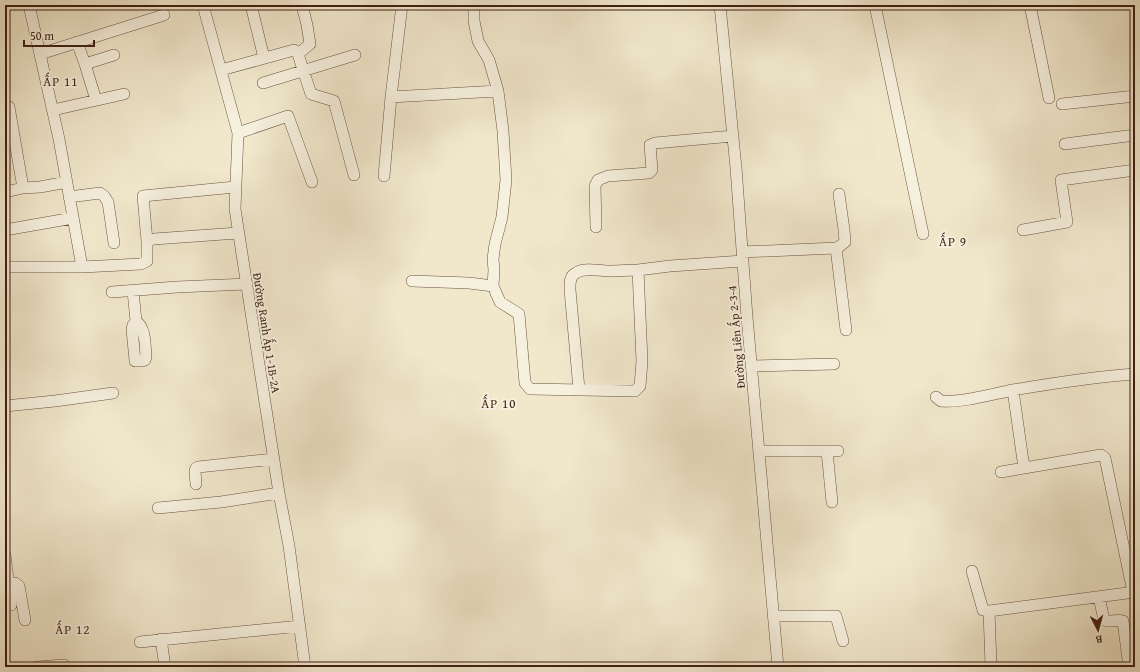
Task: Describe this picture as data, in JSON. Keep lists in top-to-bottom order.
{
  "streets": {
    "street": ["Đường Ranh Ấp 1-1B-2A", "Đường Liên Ấp 2-3-4"]
  },
  "districts": [
    "ẤP 11",
    "ẤP 9",
    "ẤP 10",
    "ẤP 12"
  ],
  "scale_bar": "50 m",
  "north": "bottom"
}
